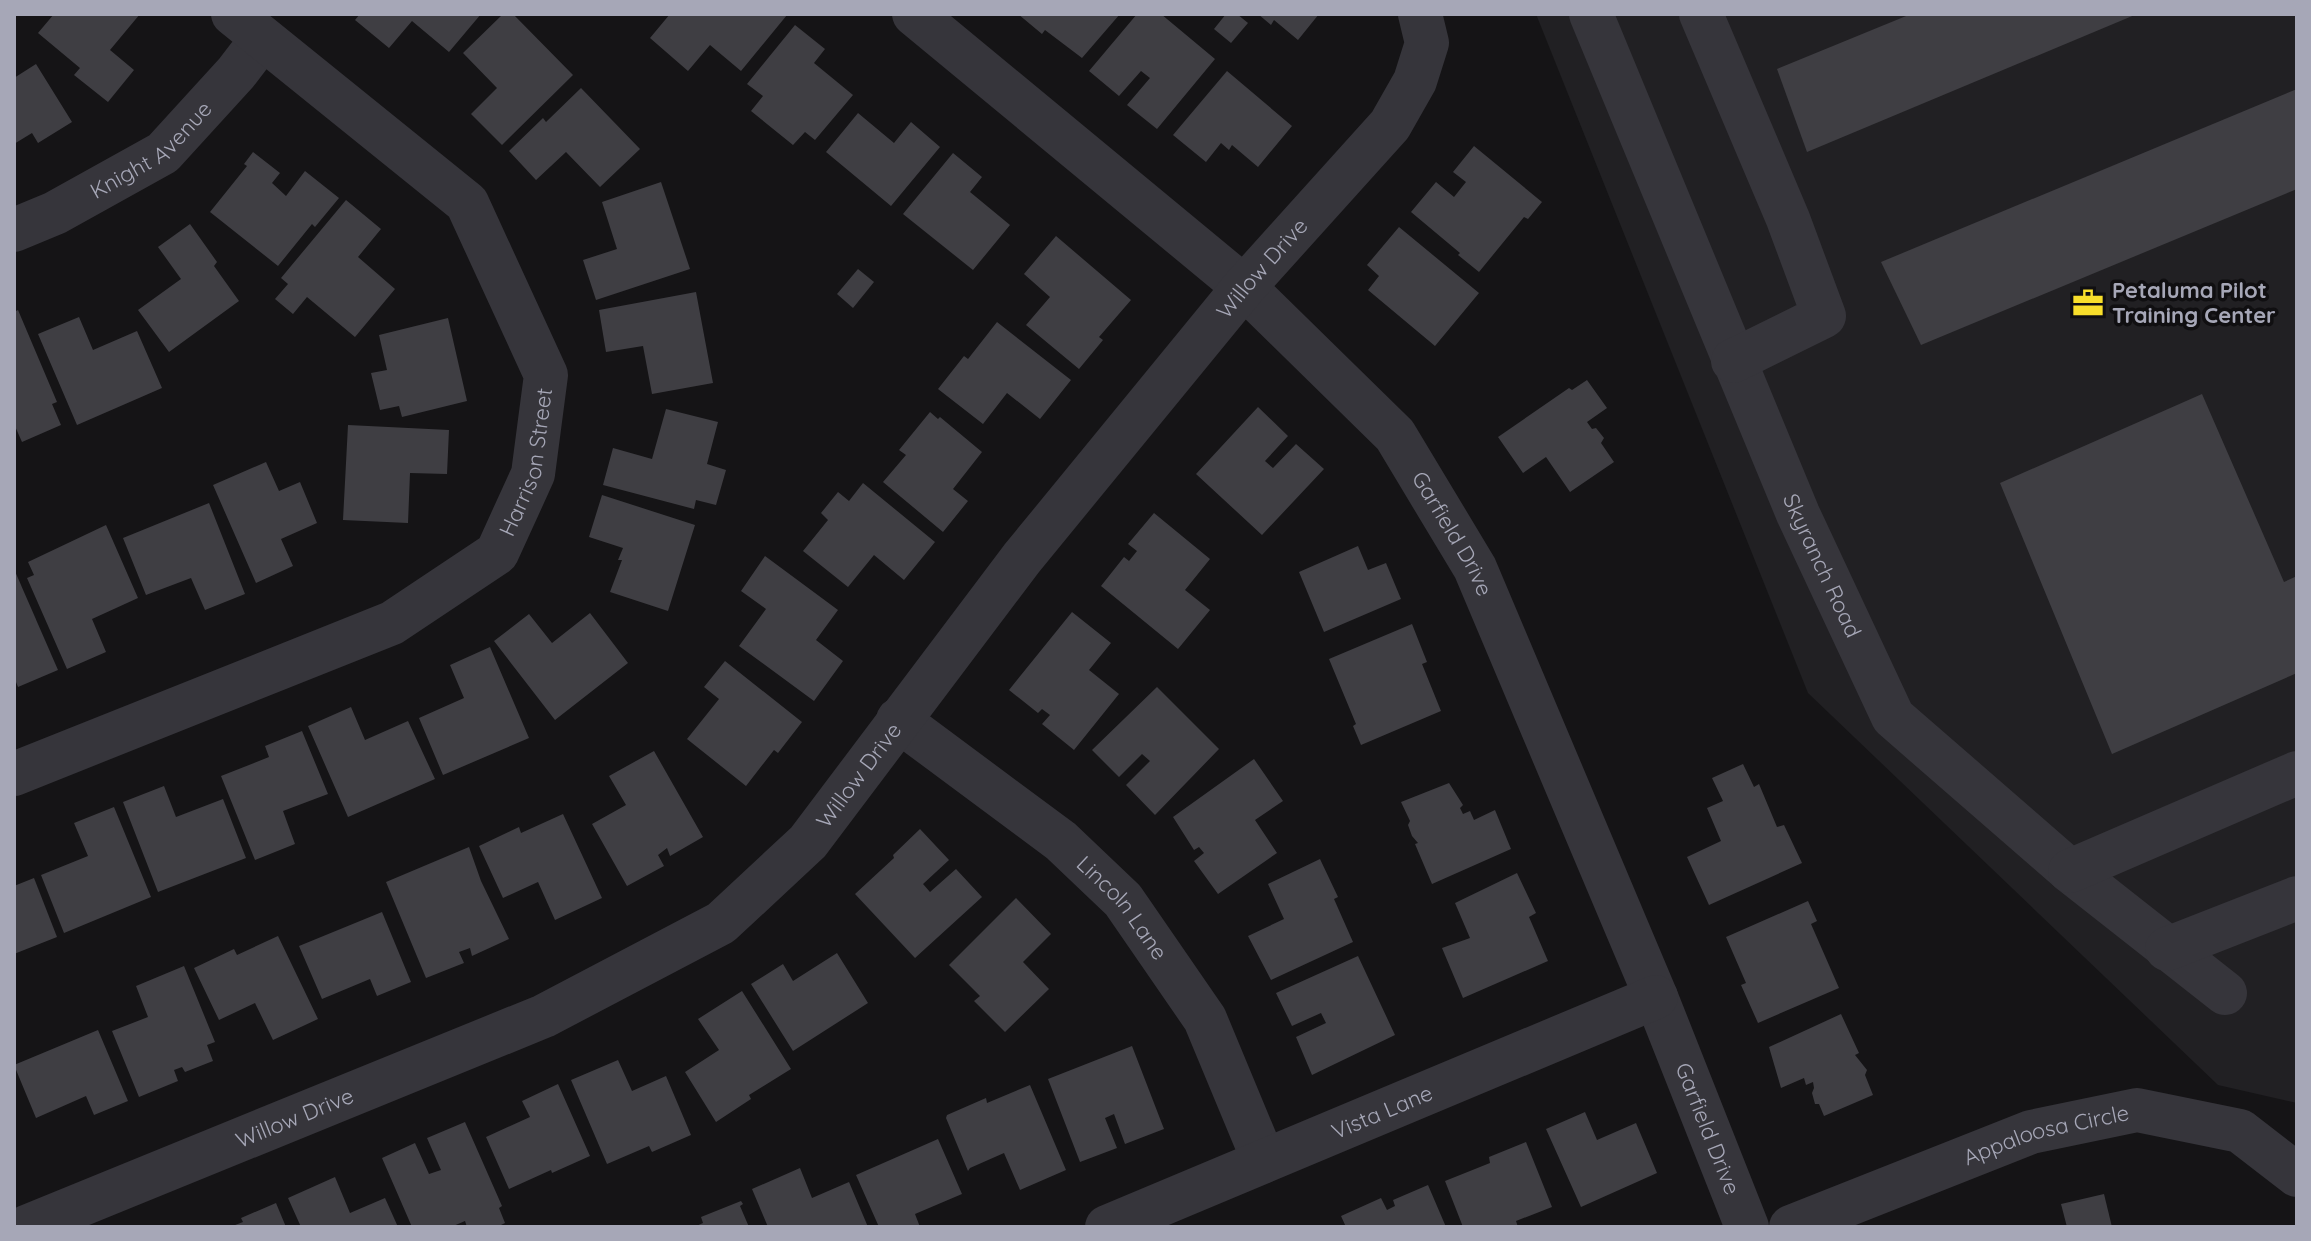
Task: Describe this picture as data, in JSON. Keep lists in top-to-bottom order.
{
  "streets": {
    "street": [
      "Knight Avenue",
      "Willow Drive",
      "Harrison Street",
      "Garfield Drive",
      "Skyranch Road",
      "Lincoln Lane",
      "Vista Lane",
      "Appaloosa Circle"
    ]
  },
  "crossings": [
    ["Knight Avenue", "Harrison Street"],
    ["Willow Drive", "Garfield Drive"],
    ["Willow Drive", "Lincoln Lane"],
    ["Garfield Drive", "Vista Lane"],
    ["Lincoln Lane", "Vista Lane"]
  ],
  "places": {
    "office": ["Petaluma Pilot Training Center"]
  }
}
